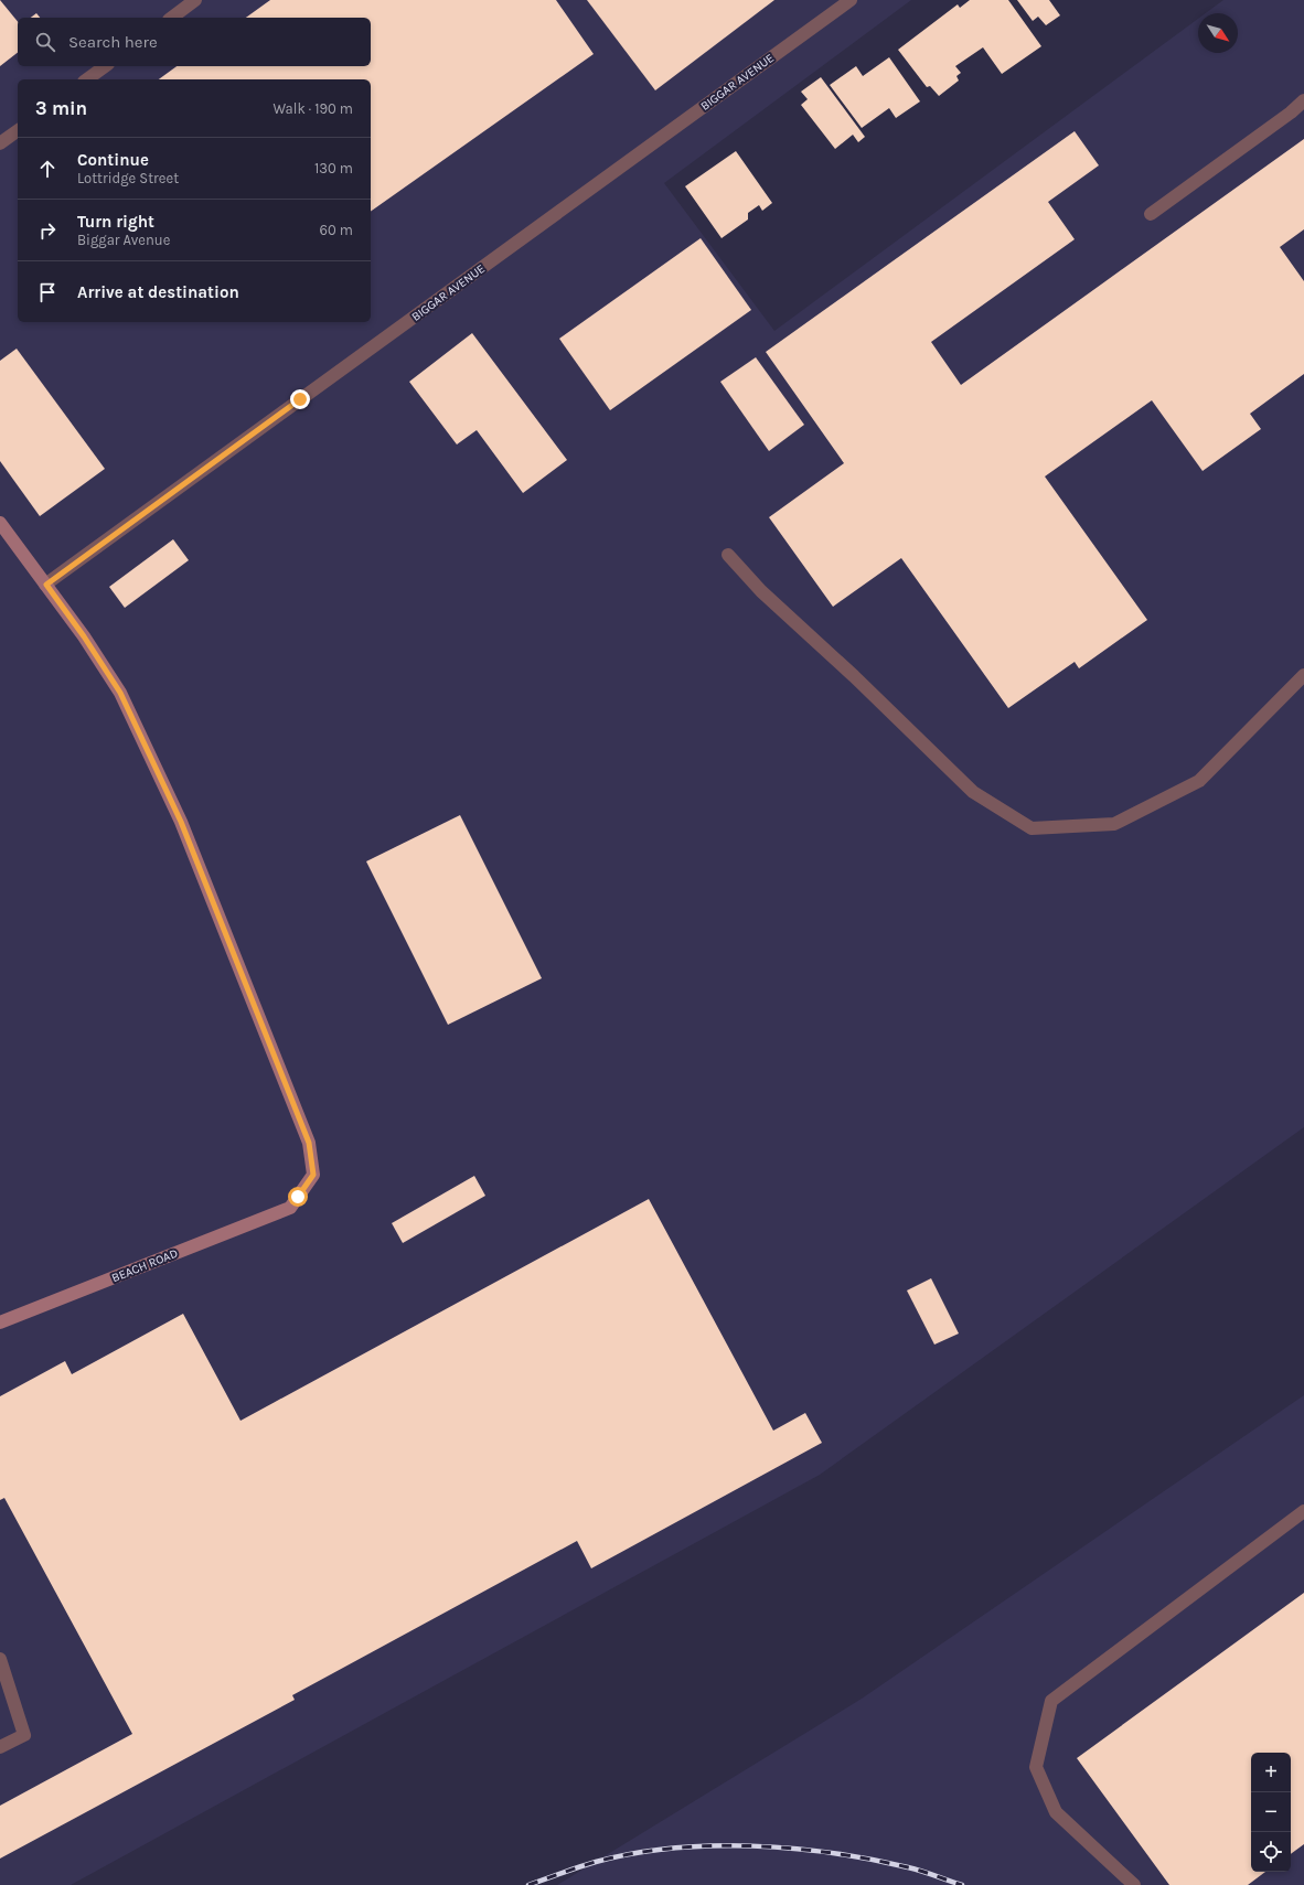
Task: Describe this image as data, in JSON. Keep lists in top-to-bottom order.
{
  "streets": {
    "street": ["BIGGAR AVENUE", "BEACH ROAD"]
  },
  "crossings": [
    ["BIGGAR AVENUE", "BEACH ROAD"]
  ],
  "north": "bottom right",
  "page": {
    "search": "Search here",
    "heading": ["3 min", "Walk · 190 m"],
    "list": [
      ["Continue", "Lottridge Street", "130 m"],
      ["Turn right", "Biggar Avenue", "60 m"],
      "Arrive at destination"
    ],
    "map_buttons": ["+", "−"]
  }
}
